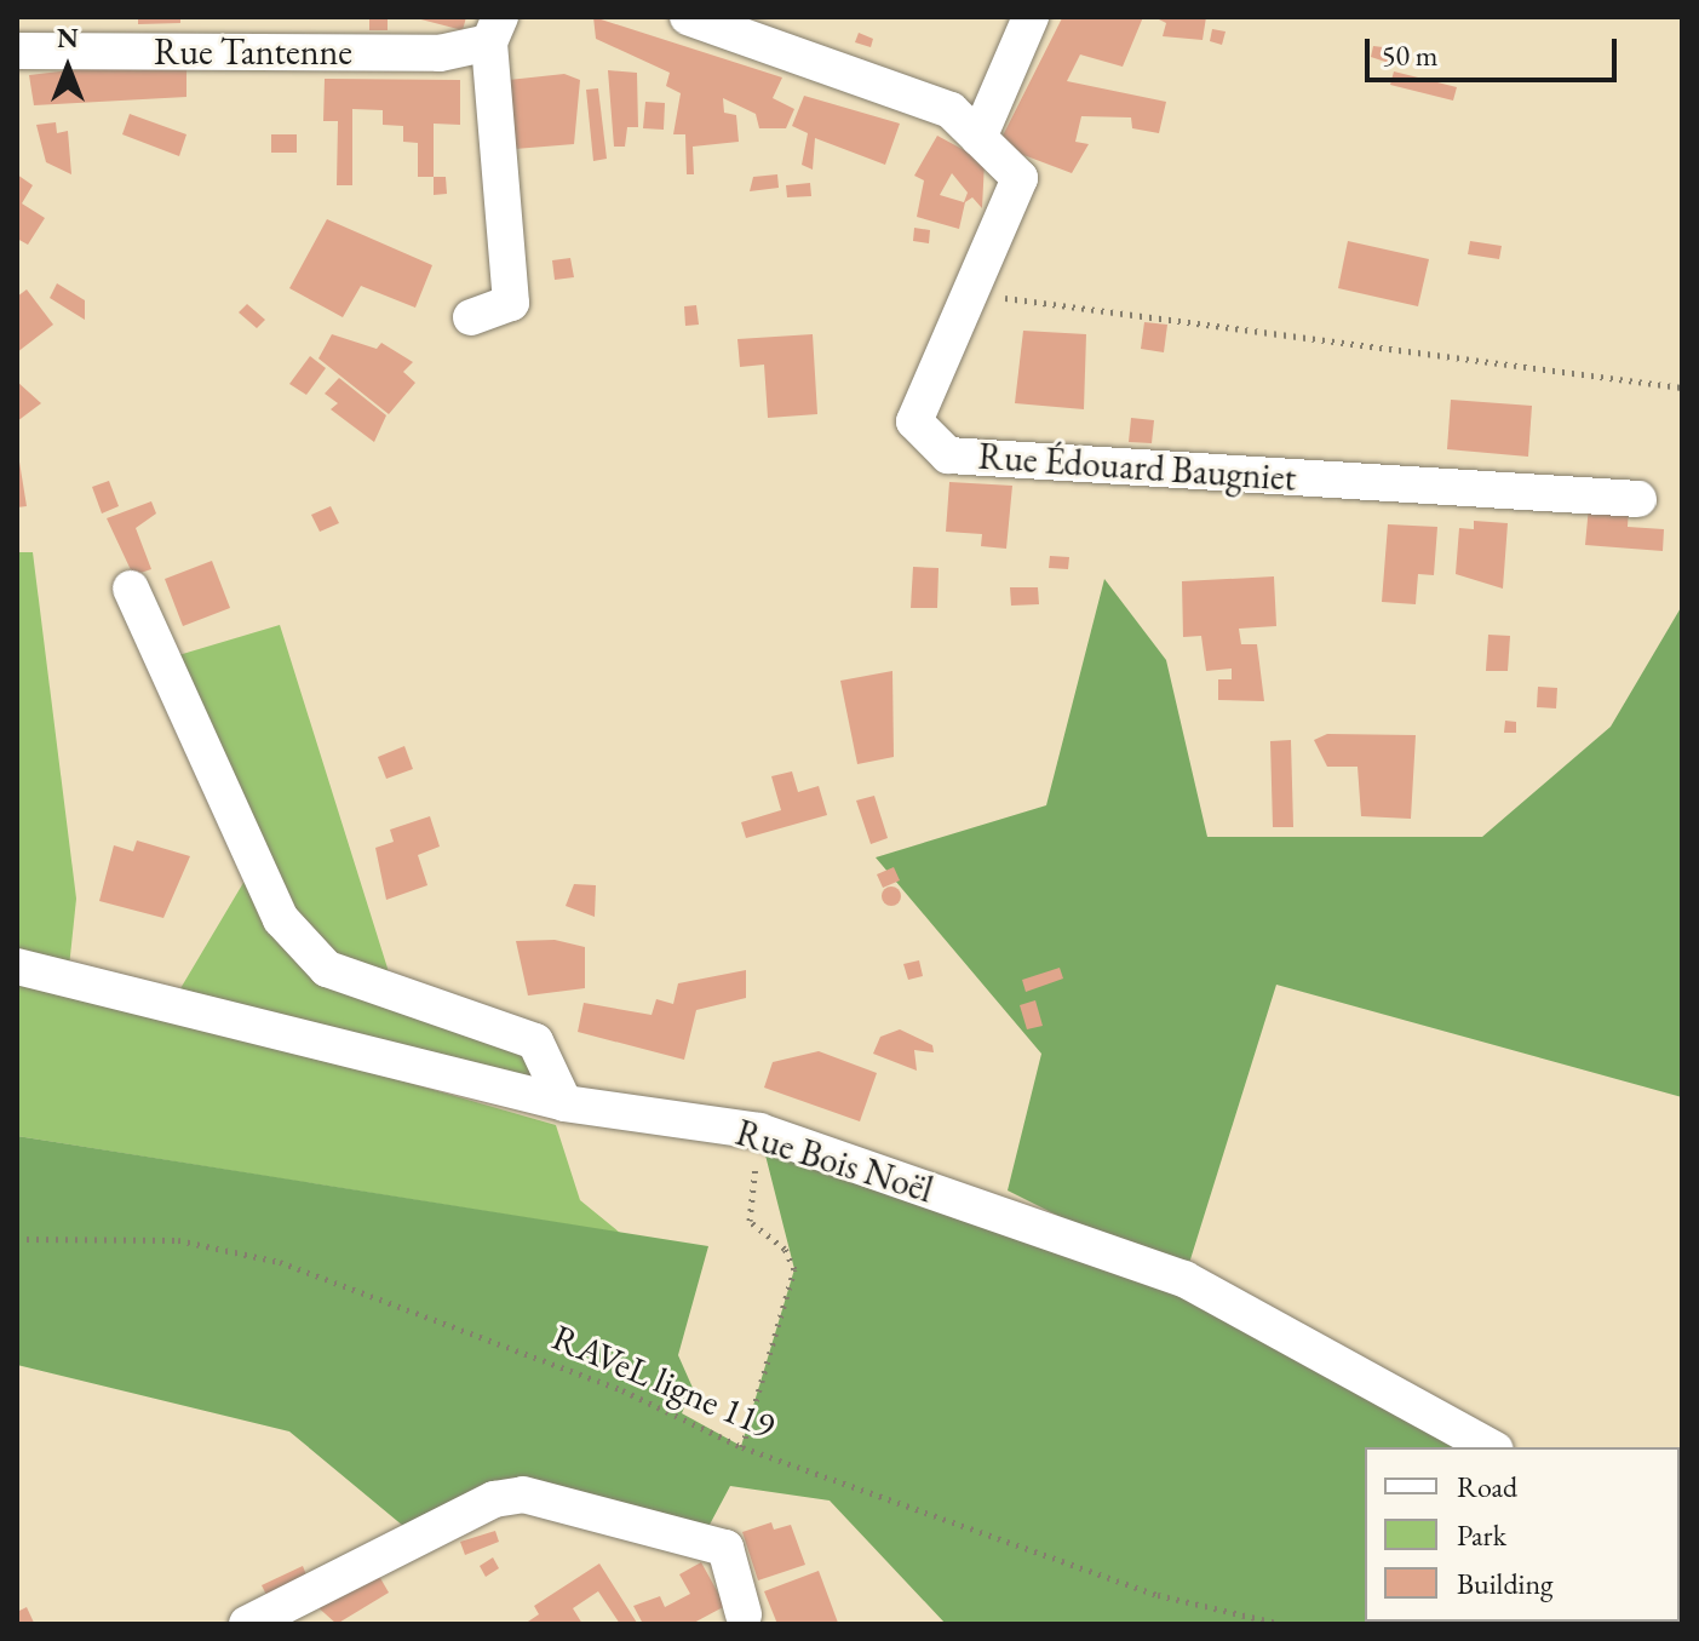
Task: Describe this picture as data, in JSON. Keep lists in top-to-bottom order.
{
  "streets": {
    "street": ["Rue Tantenne", "Rue Édouard Baugniet", "Rue Bois Noël"],
    "path": ["RAVeL ligne 119"]
  },
  "legend": ["Road", "Park", "Building"],
  "scale_bar": "50 m",
  "north": "top"
}
